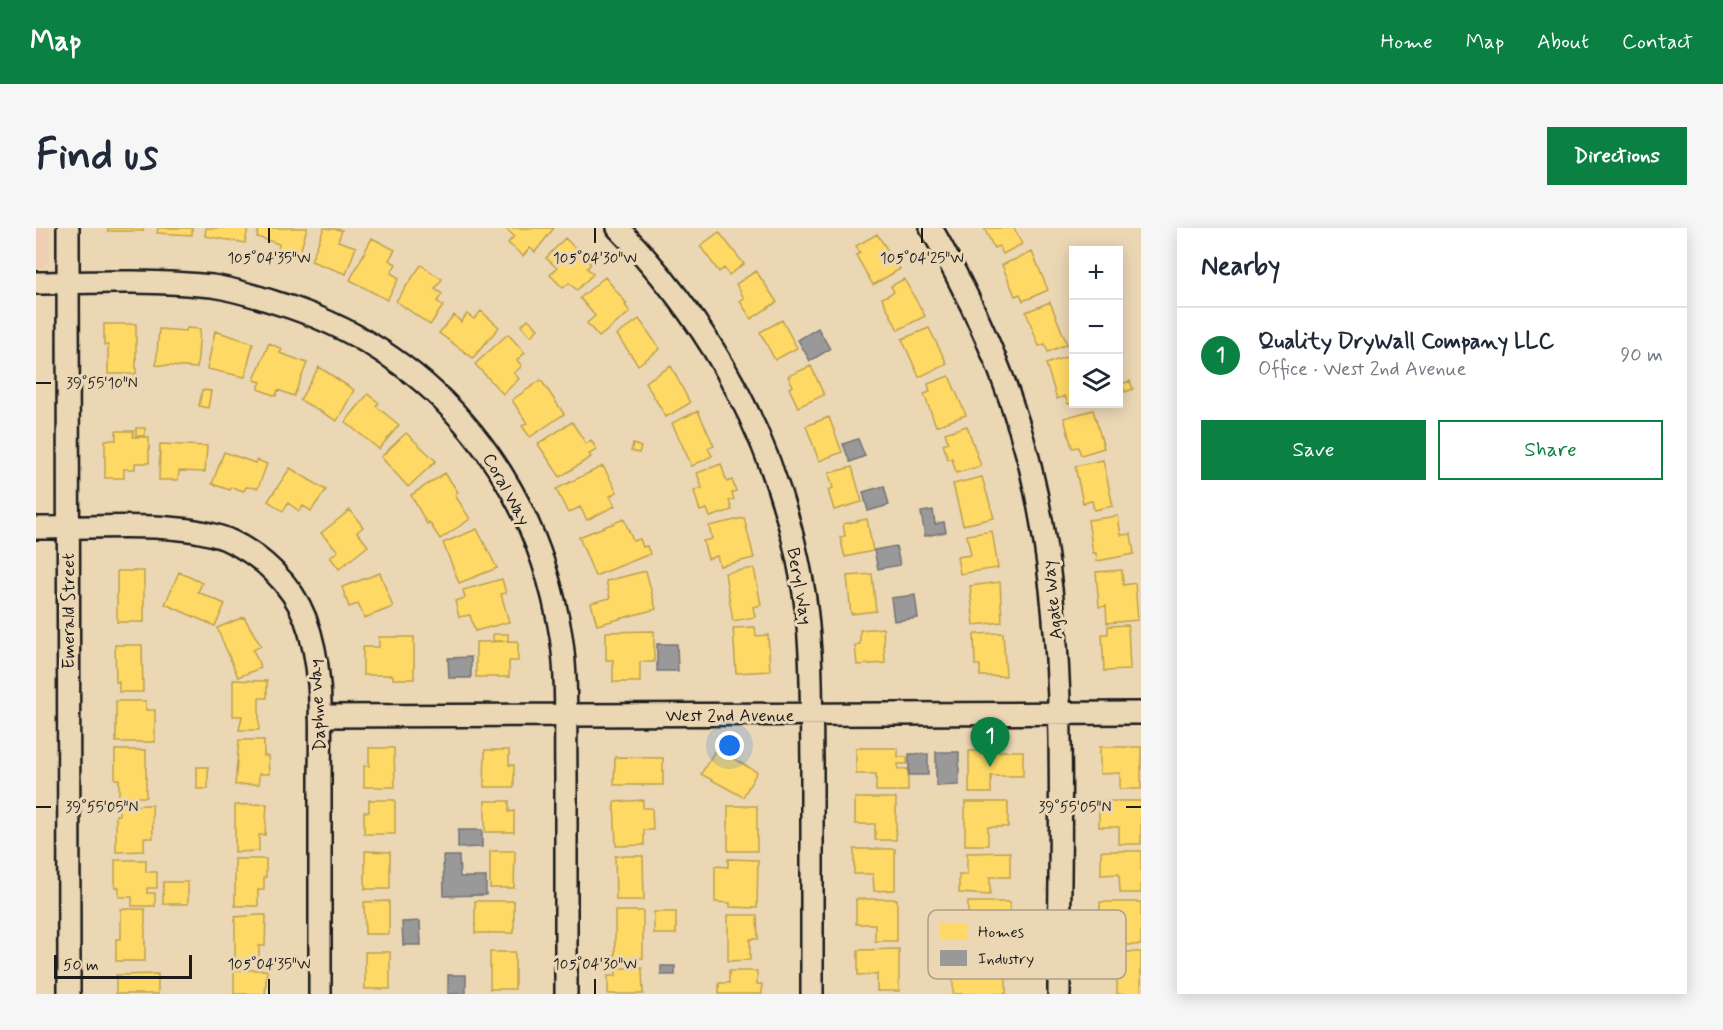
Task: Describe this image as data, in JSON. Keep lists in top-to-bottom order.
{
  "streets": {
    "street": [
      "Coral Way",
      "Beryl Way",
      "Agate Way",
      "Emerald Street",
      "Daphne Way",
      "West 2nd Avenue"
    ]
  },
  "crossings": [
    ["Coral Way", "Emerald Street"],
    ["Coral Way", "West 2nd Avenue"],
    ["Beryl Way", "West 2nd Avenue"],
    ["Agate Way", "West 2nd Avenue"],
    ["Emerald Street", "Daphne Way"],
    ["Daphne Way", "West 2nd Avenue"]
  ],
  "legend": ["Homes", "Industry"],
  "scale_bar": "50 m",
  "page": {
    "header": "Map",
    "nav": [
      "Home",
      "Map",
      "About",
      "Contact"
    ],
    "buttons": [
      "Directions",
      ["Save", "Share"]
    ],
    "title": "Find us",
    "heading": "Nearby",
    "map_buttons": ["+", "−"],
    "list": [
      {
        "mark": "1",
        "name": "Quality DryWall Company LLC",
        "note": "Office · West 2nd Avenue",
        "value": "90 m"
      }
    ],
    "pins": "1",
    "scale": "50 m"
  },
  "coordinates": [
    "105°04'35\"W",
    "105°04'30\"W",
    "105°04'25\"W",
    "39°55'10\"N",
    "39°55'05\"N"
  ]
}
